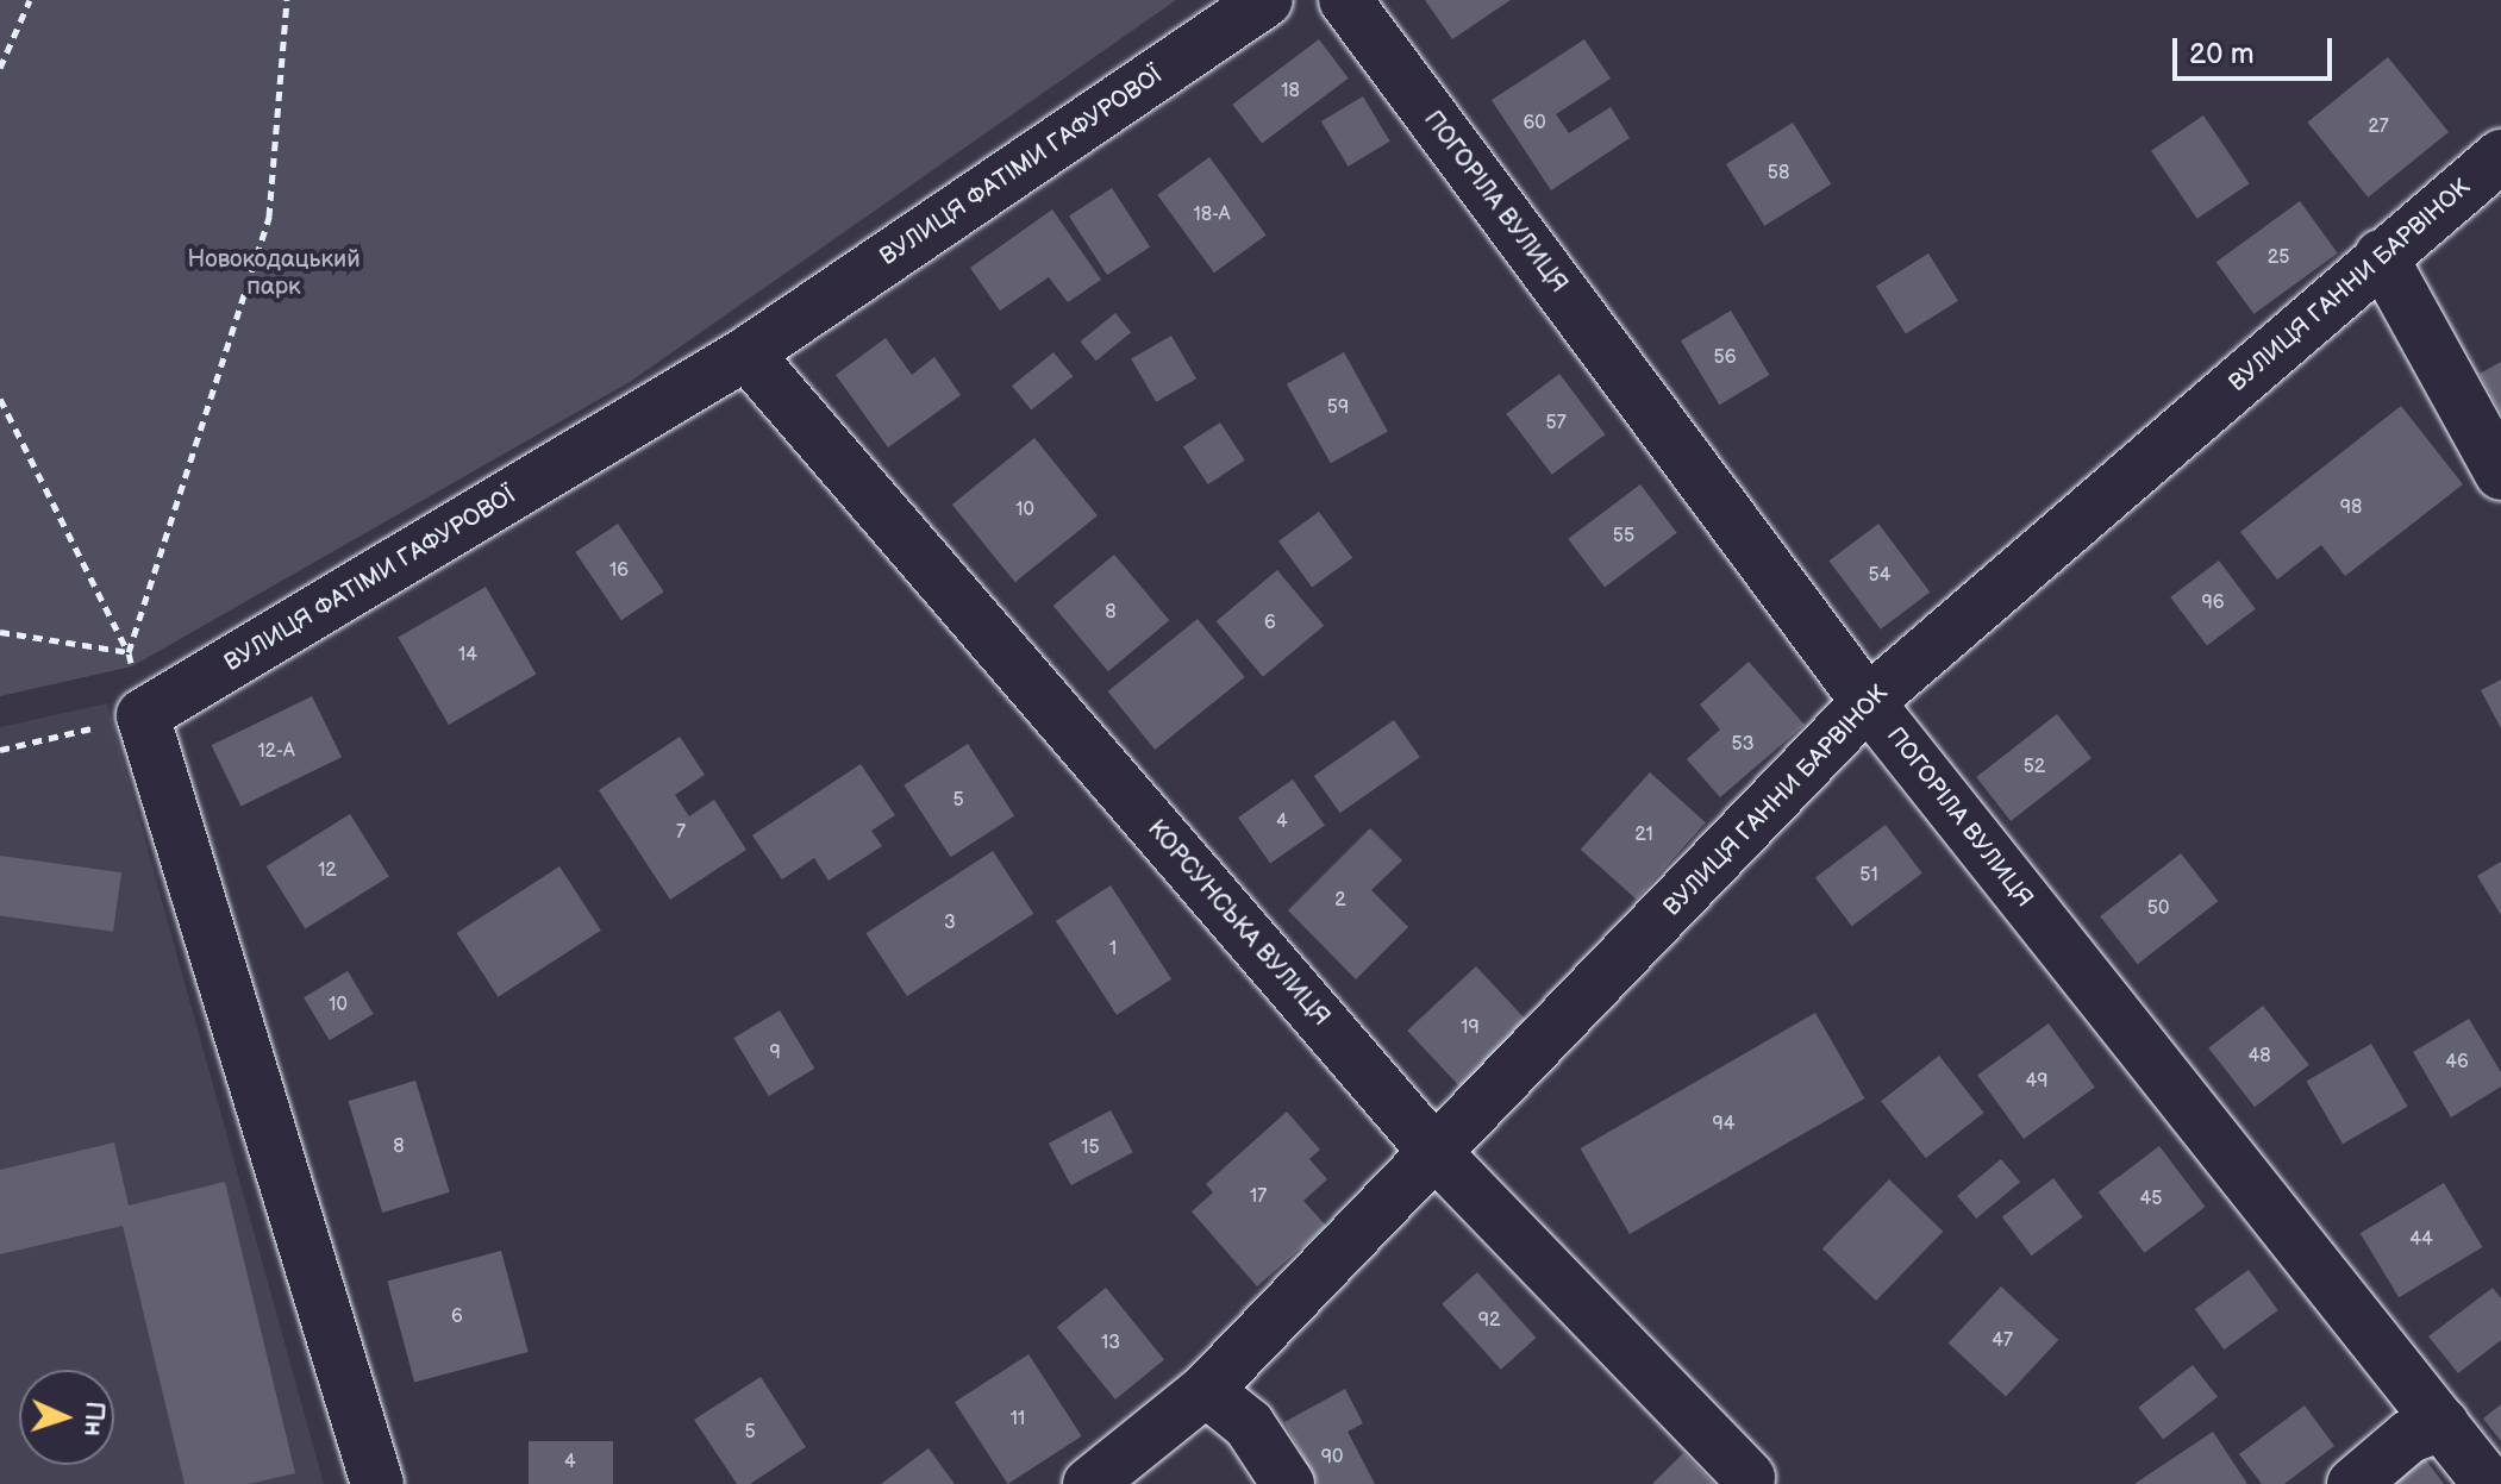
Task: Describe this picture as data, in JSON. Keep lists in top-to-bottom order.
{
  "streets": {
    "street": [
      "ВУЛИЦЯ ФАТІМИ ГАФУРОВОЇ",
      "ПОГОРІЛА ВУЛИЦЯ",
      "ВУЛИЦЯ ГАННИ БАРВІНОК",
      "КОРСУНСЬКА ВУЛИЦЯ"
    ]
  },
  "crossings": [
    ["ВУЛИЦЯ ФАТІМИ ГАФУРОВОЇ", "КОРСУНСЬКА ВУЛИЦЯ"],
    ["ПОГОРІЛА ВУЛИЦЯ", "ВУЛИЦЯ ГАННИ БАРВІНОК"],
    ["ВУЛИЦЯ ГАННИ БАРВІНОК", "КОРСУНСЬКА ВУЛИЦЯ"]
  ],
  "parks": ["Новокодацький парк"],
  "house_numbers": [
    "18",
    "60",
    "27",
    "58",
    "18-А",
    "25",
    "56",
    "59",
    "57",
    "98",
    "10",
    "55",
    "16",
    "54",
    "96",
    "8",
    "6",
    "14",
    "53",
    "12-А",
    "52",
    "5",
    "4",
    "7",
    "21",
    "12",
    "51",
    "2",
    "50",
    "3",
    "1",
    "10",
    "19",
    "9",
    "48",
    "46",
    "49",
    "94",
    "8",
    "15",
    "17",
    "45",
    "44",
    "6",
    "92",
    "47",
    "13",
    "11",
    "5",
    "90",
    "4"
  ],
  "scale_bar": "20 m",
  "north": "right"
}
